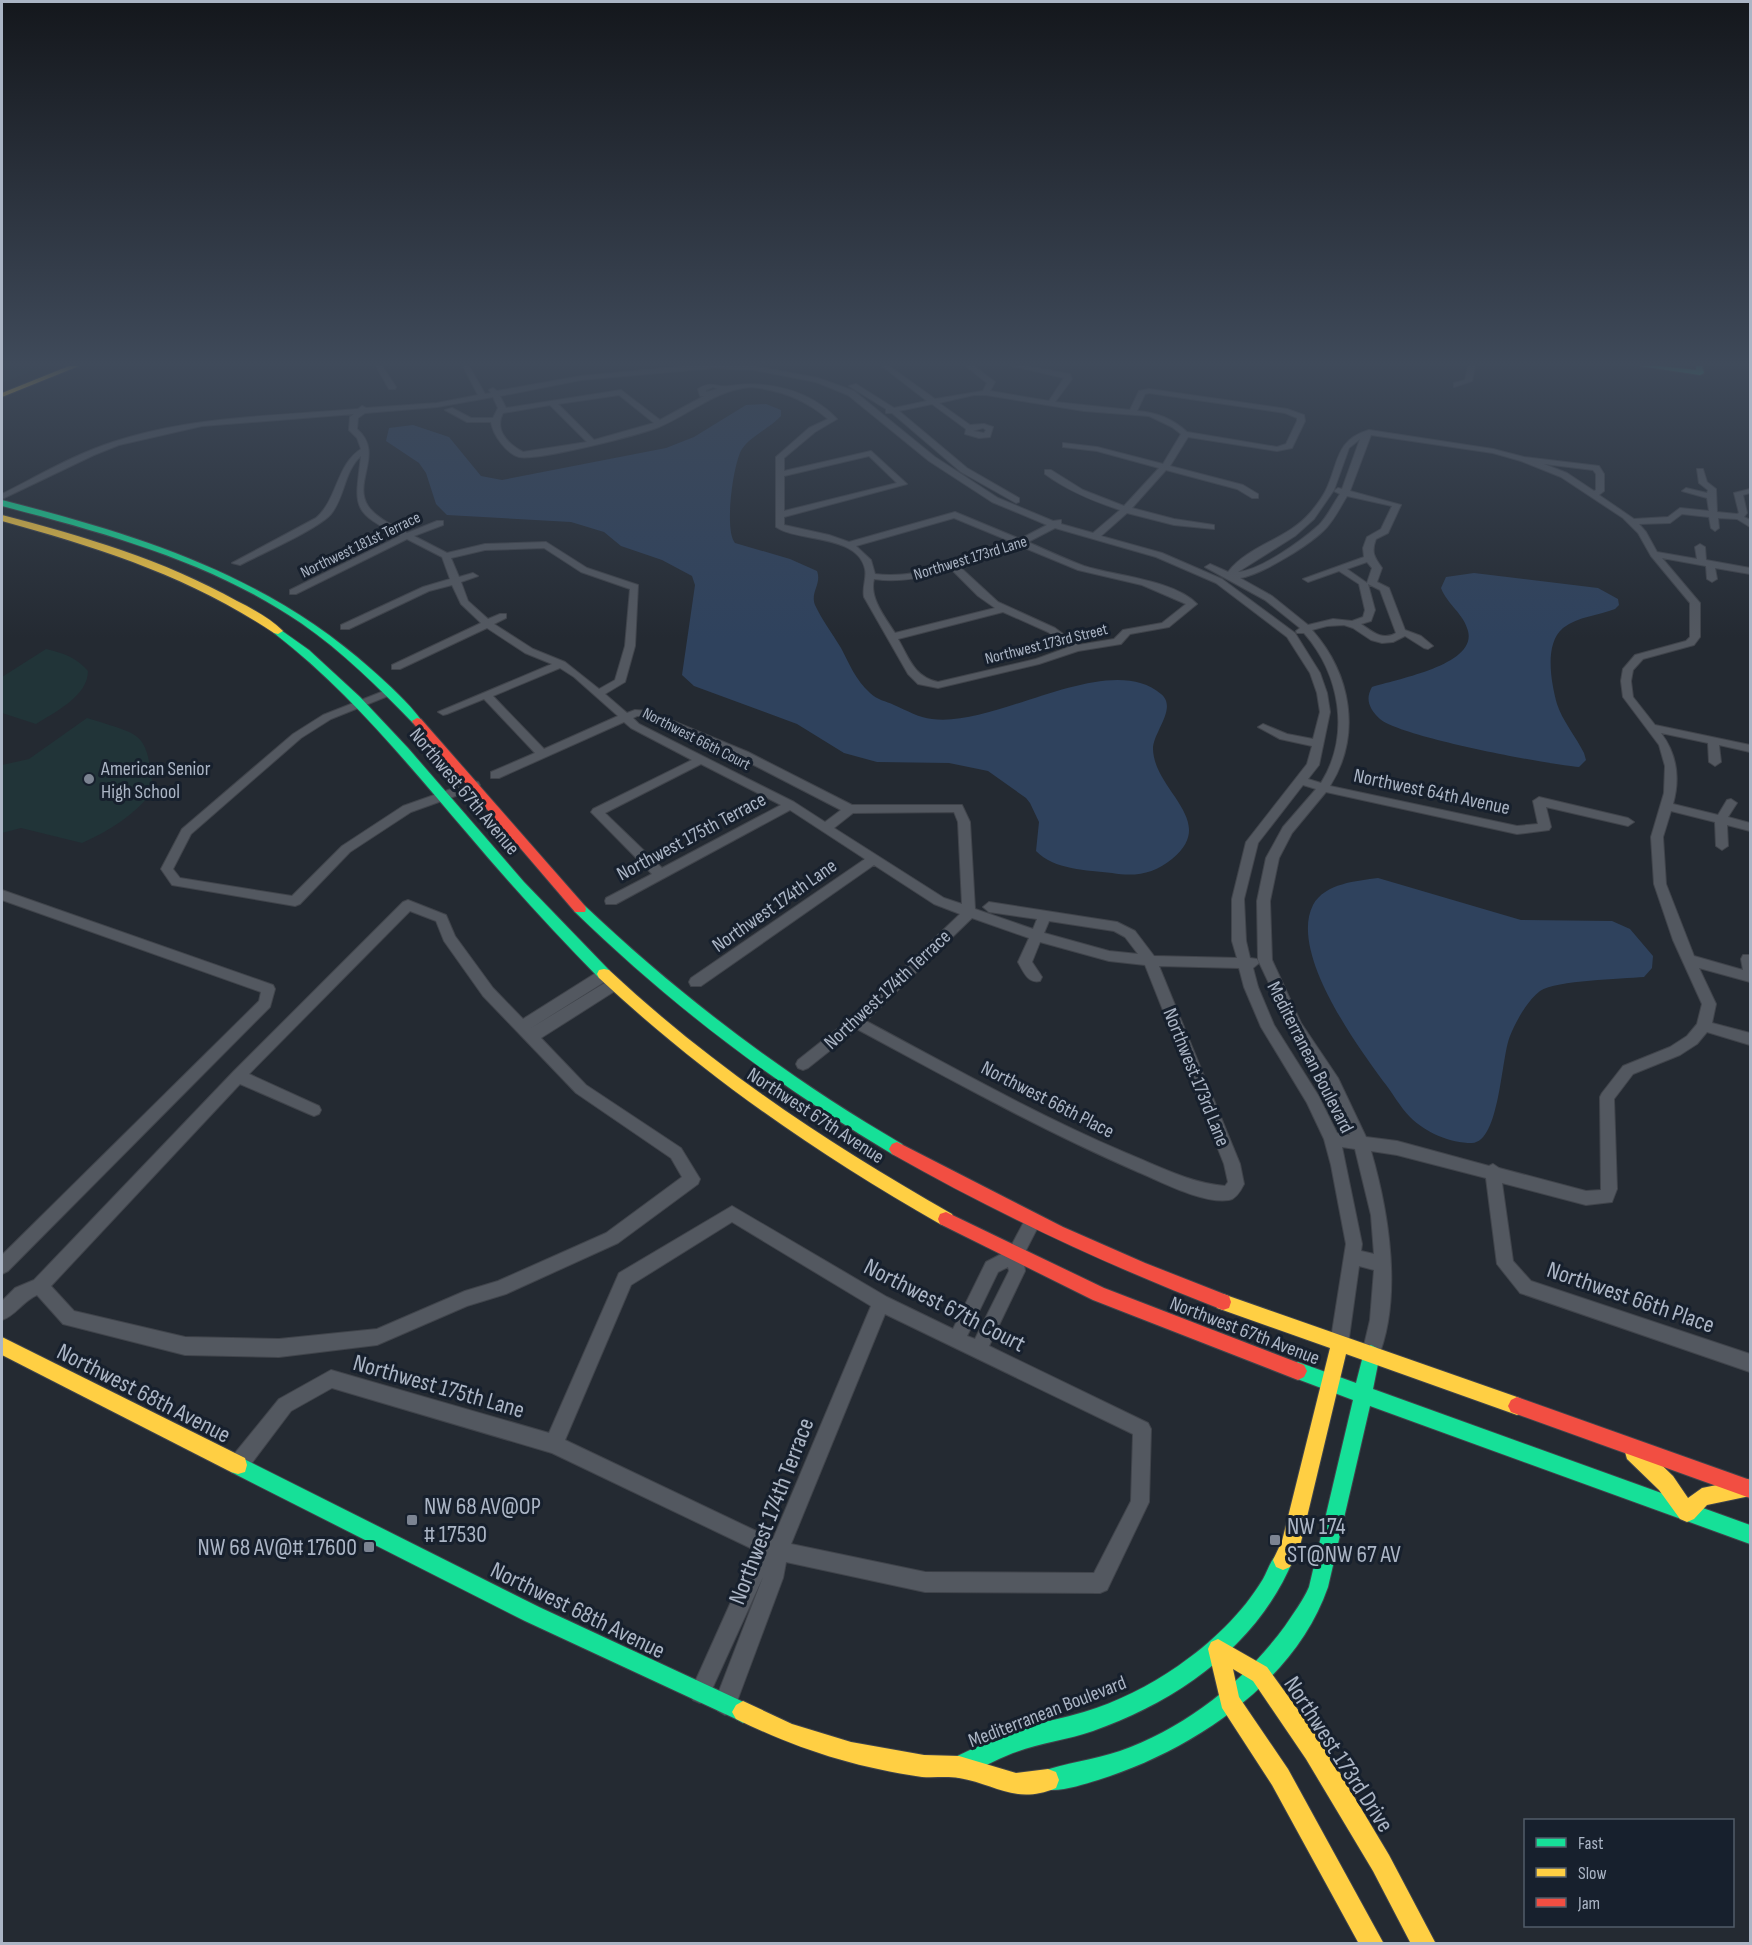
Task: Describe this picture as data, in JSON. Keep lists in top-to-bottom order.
{
  "streets": {
    "main road": [
      "Northwest 67th Avenue",
      "Mediterranean Boulevard",
      "Northwest 68th Avenue",
      "Northwest 173rd Drive"
    ],
    "street": [
      "Northwest 181st Terrace",
      "Northwest 173rd Lane",
      "Northwest 173rd Street",
      "Northwest 66th Court",
      "Northwest 64th Avenue",
      "Northwest 175th Terrace",
      "Northwest 174th Lane",
      "Northwest 174th Terrace",
      "Northwest 66th Place",
      "Northwest 67th Court",
      "Northwest 175th Lane"
    ]
  },
  "crossings": [
    ["Northwest 173rd Lane", "Northwest 173rd Street"],
    ["Northwest 173rd Lane", "Northwest 66th Court"],
    ["Northwest 173rd Lane", "Mediterranean Boulevard"],
    ["Northwest 173rd Lane", "Northwest 66th Place"],
    ["Northwest 66th Court", "Northwest 175th Terrace"],
    ["Northwest 66th Court", "Northwest 174th Lane"],
    ["Northwest 66th Court", "Northwest 174th Terrace"],
    ["Northwest 66th Court", "Mediterranean Boulevard"],
    ["Northwest 67th Avenue", "Mediterranean Boulevard"],
    ["Northwest 64th Avenue", "Mediterranean Boulevard"],
    ["Northwest 174th Terrace", "Northwest 66th Place"],
    ["Northwest 174th Terrace", "Northwest 67th Court"],
    ["Northwest 174th Terrace", "Northwest 175th Lane"],
    ["Northwest 174th Terrace", "Northwest 68th Avenue"],
    ["Mediterranean Boulevard", "Northwest 68th Avenue"],
    ["Mediterranean Boulevard", "Northwest 173rd Drive"],
    ["Northwest 67th Court", "Northwest 175th Lane"],
    ["Northwest 175th Lane", "Northwest 68th Avenue"]
  ],
  "places": {
    "other": ["American Senior High School"],
    "transit": ["NW 68 AV@OP # 17530", "NW 174 ST@NW 67 AV", "NW 68 AV@# 17600"]
  },
  "legend": ["Fast", "Slow", "Jam"]
}
